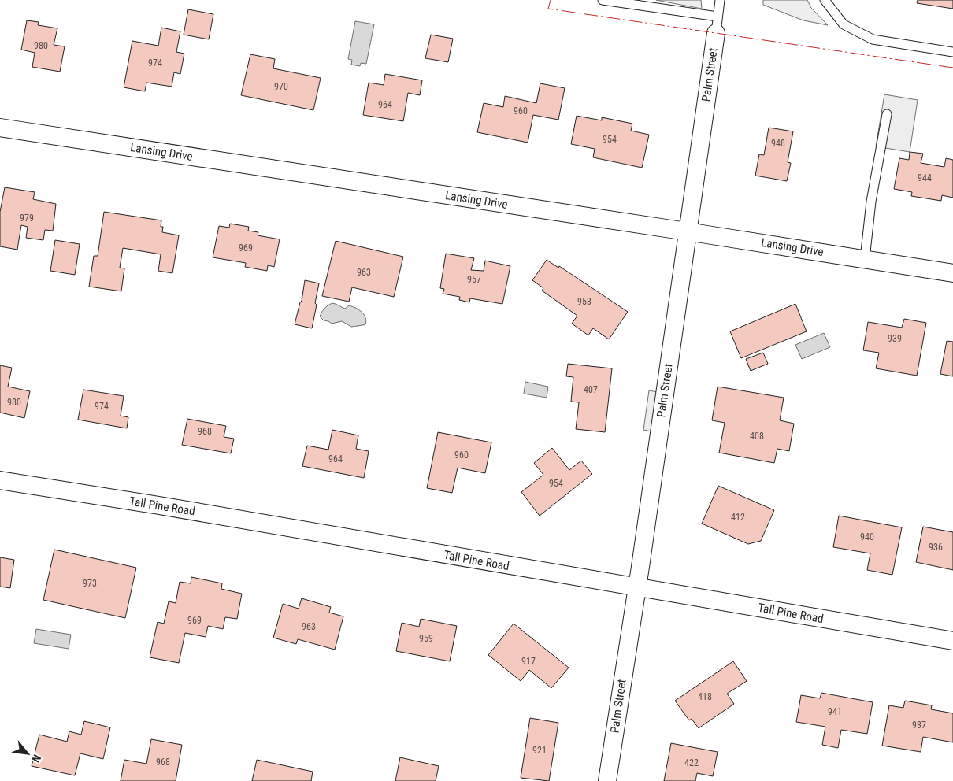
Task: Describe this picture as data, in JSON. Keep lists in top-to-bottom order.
{
  "streets": {
    "street": ["Palm Street", "Lansing Drive", "Tall Pine Road"]
  },
  "crossings": [
    ["Palm Street", "Lansing Drive"],
    ["Palm Street", "Tall Pine Road"]
  ],
  "house_numbers": [
    "980",
    "974",
    "970",
    "964",
    "960",
    "954",
    "948",
    "944",
    "979",
    "969",
    "963",
    "957",
    "953",
    "939",
    "407",
    "980",
    "974",
    "968",
    "408",
    "960",
    "964",
    "954",
    "412",
    "940",
    "936",
    "973",
    "969",
    "963",
    "959",
    "917",
    "418",
    "941",
    "937",
    "921",
    "968",
    "422"
  ],
  "north": "bottom right"
}
